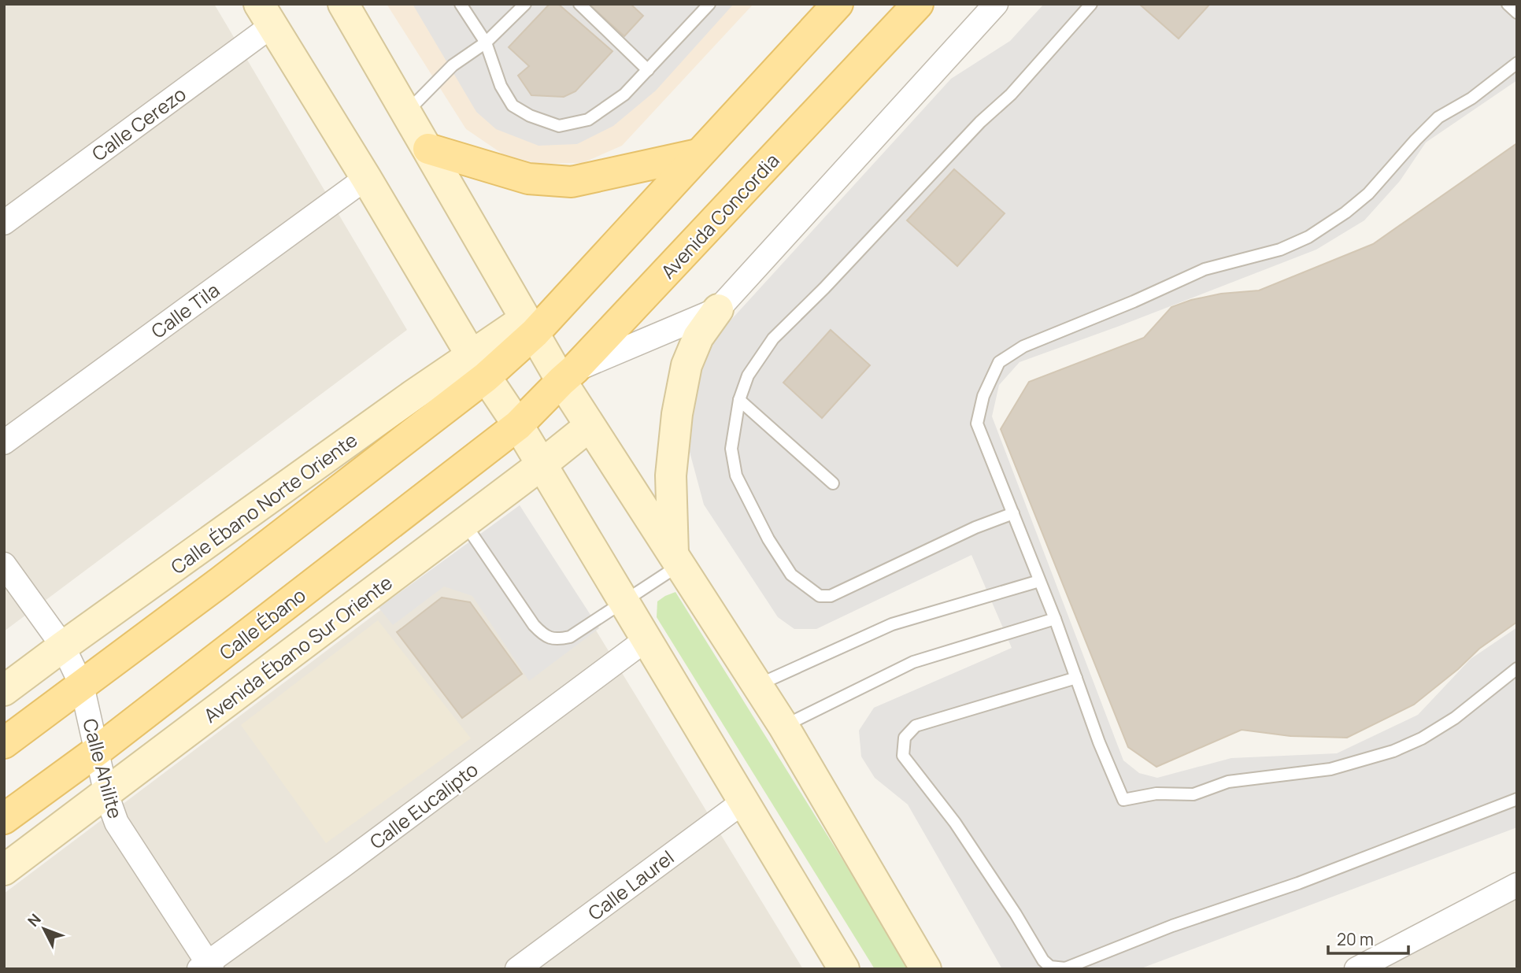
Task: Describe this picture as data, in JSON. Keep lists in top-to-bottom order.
{
  "streets": {
    "main road": ["Avenida Concordia", "Calle Ébano"],
    "street": [
      "Calle Cerezo",
      "Calle Tila",
      "Calle Ébano Norte Oriente",
      "Avenida Ébano Sur Oriente",
      "Calle Ahilite",
      "Calle Eucalipto",
      "Calle Laurel"
    ]
  },
  "crossings": [
    ["Avenida Concordia", "Calle Ébano"],
    ["Calle Ébano Norte Oriente", "Calle Ahilite"],
    ["Calle Ébano", "Calle Ahilite"],
    ["Avenida Ébano Sur Oriente", "Calle Ahilite"],
    ["Calle Ahilite", "Calle Eucalipto"]
  ],
  "scale_bar": "20 m",
  "north": "top left"
}
